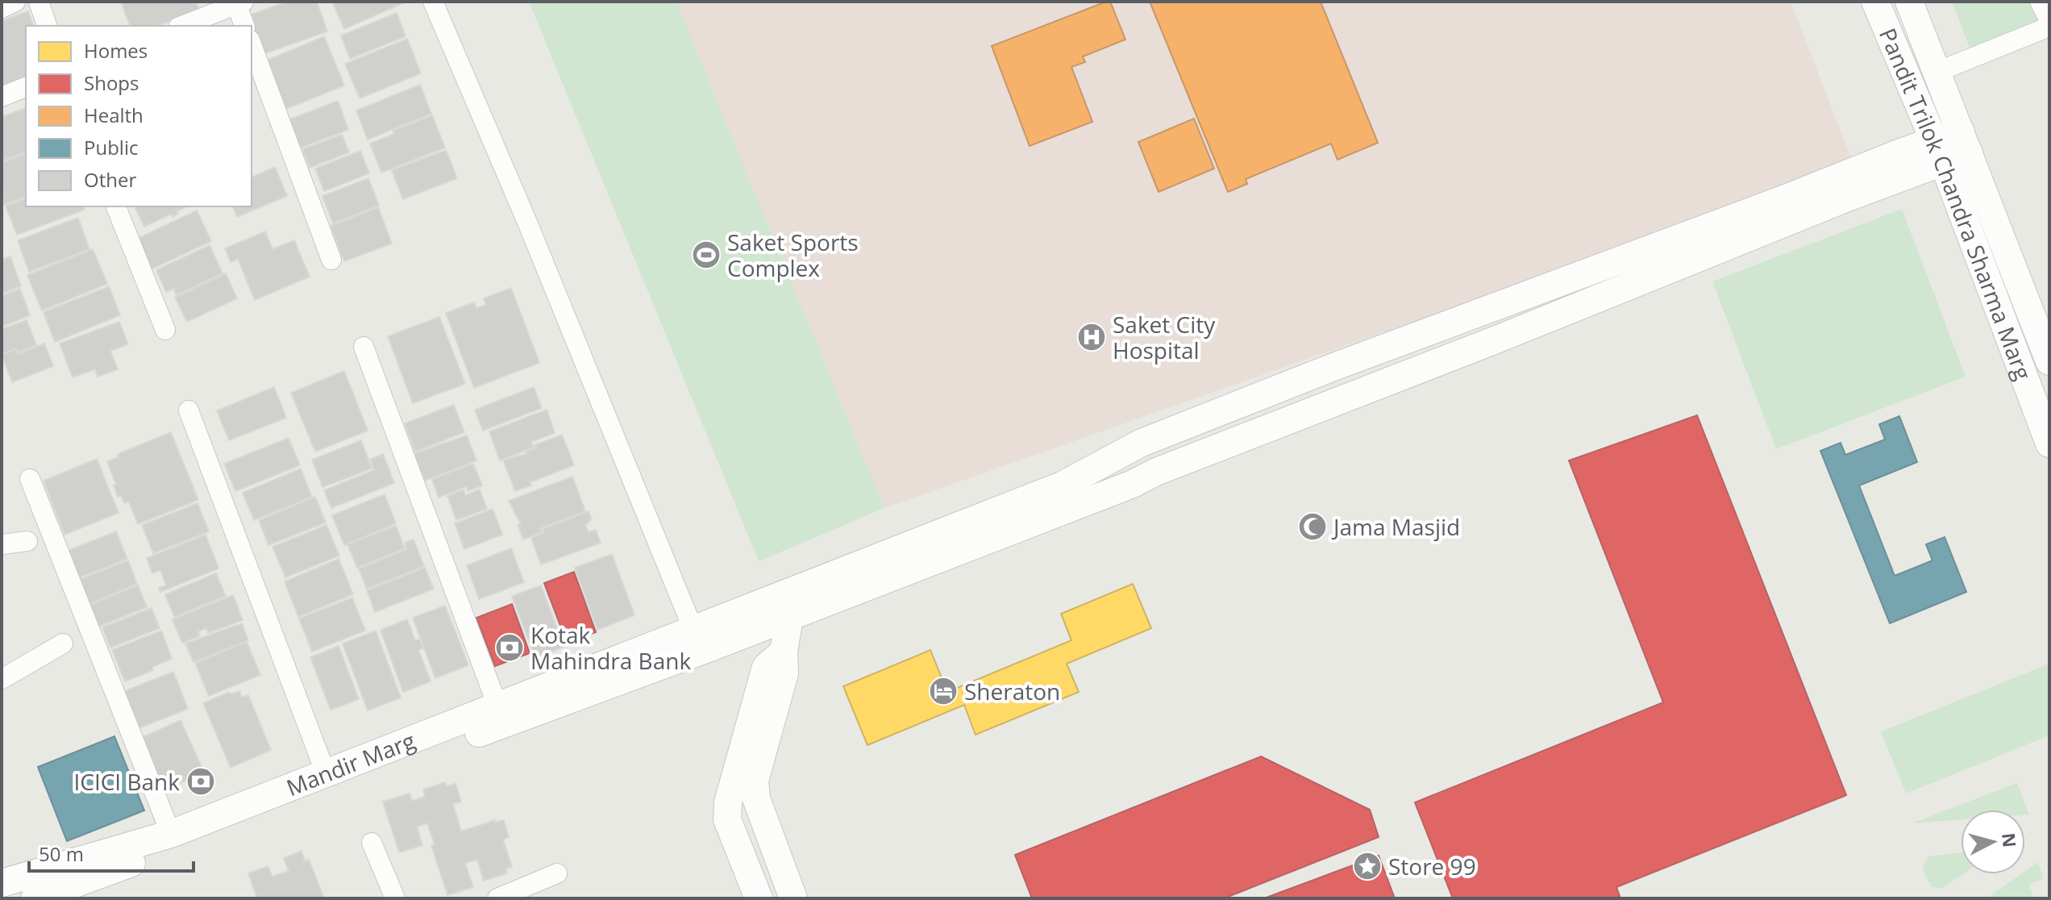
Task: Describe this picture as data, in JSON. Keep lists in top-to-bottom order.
{
  "streets": {
    "main road": ["Pandit Trilok Chandra Sharma Marg", "Mandir Marg"]
  },
  "places": {
    "sports": ["Saket Sports Complex"],
    "hospital": ["Saket City Hospital"],
    "mosque": ["Jama Masjid"],
    "bank": ["Kotak Mahindra Bank", "ICICI Bank"],
    "hotel": ["Sheraton"],
    "place": ["Store 99"]
  },
  "legend": [
    "Homes",
    "Shops",
    "Health",
    "Public",
    "Other"
  ],
  "scale_bar": "50 m",
  "north": "right"
}
